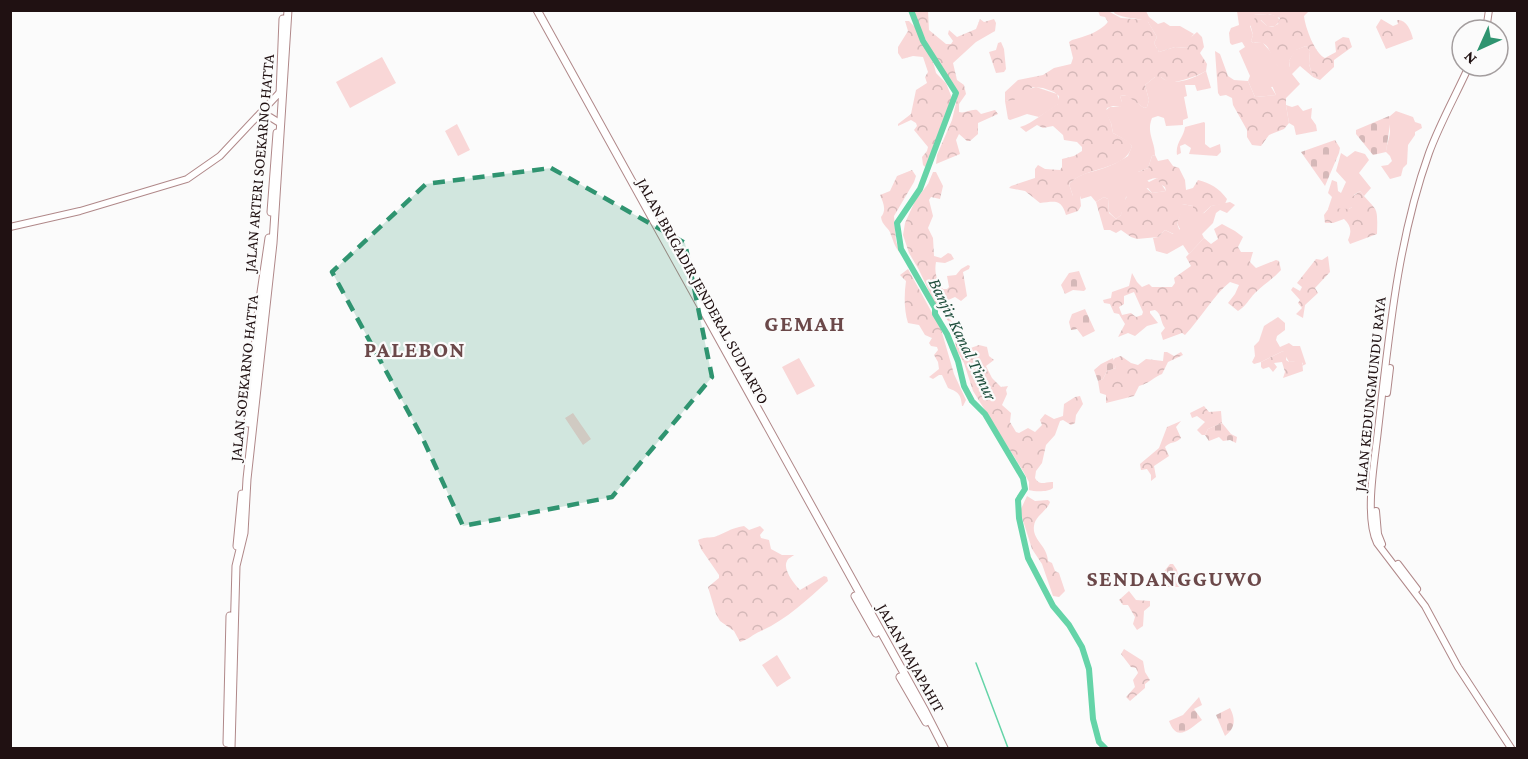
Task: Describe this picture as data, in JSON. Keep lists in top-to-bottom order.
{
  "streets": {
    "main road": [
      "JALAN ARTERI SOEKARNO HATTA",
      "JALAN BRIGADIR JENDERAL SUDIARTO",
      "JALAN SOEKARNO HATTA",
      "JALAN KEDUNGMUNDU RAYA",
      "JALAN MAJAPAHIT"
    ]
  },
  "crossings": [
    ["JALAN ARTERI SOEKARNO HATTA", "JALAN SOEKARNO HATTA"],
    ["JALAN BRIGADIR JENDERAL SUDIARTO", "JALAN MAJAPAHIT"]
  ],
  "districts": ["GEMAH", "PALEBON", "SENDANGGUWO"],
  "water": ["Banjir Kanal Timur"],
  "north": "bottom left"
}
